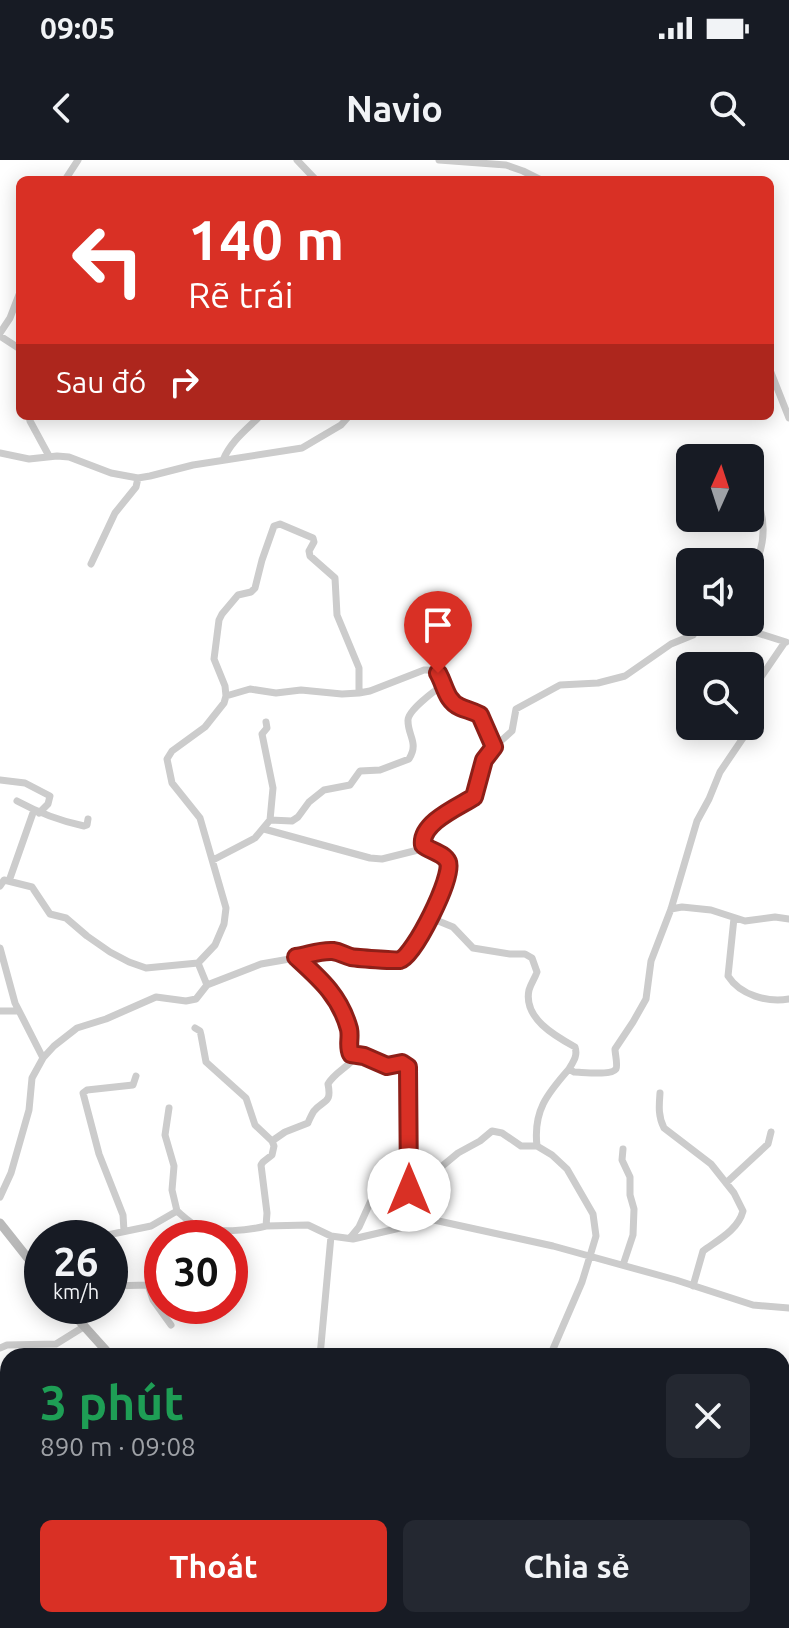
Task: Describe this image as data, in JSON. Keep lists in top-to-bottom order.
{
  "north": "top",
  "page": {
    "status": "09:05",
    "header": "Navio",
    "turn": ["140 m", "Rẽ trái"],
    "then": "Sau đó",
    "speed": "26 km/h",
    "limit": "30",
    "heading": ["3 phút", "890 m · 09:08"],
    "buttons": ["Thoát", "Chia sẻ"]
  }
}
